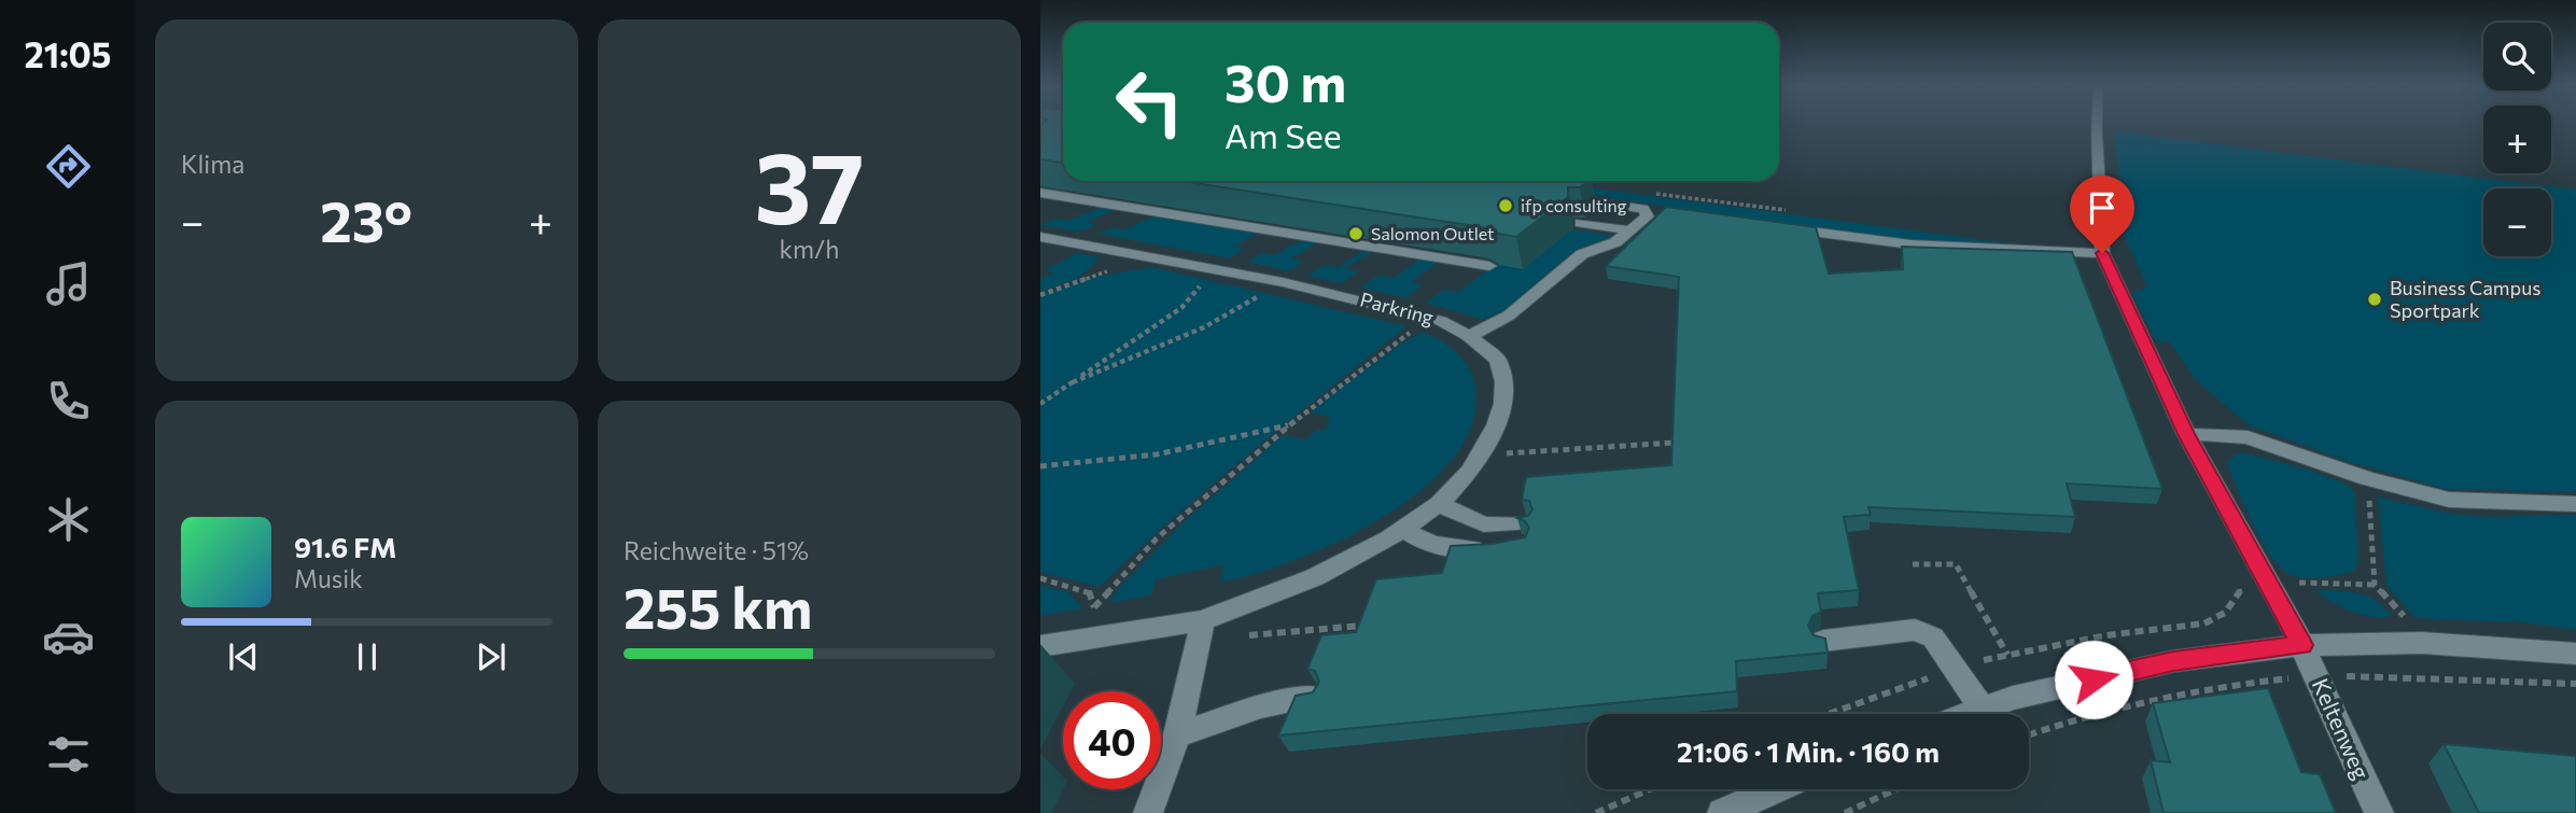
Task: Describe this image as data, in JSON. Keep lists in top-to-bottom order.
{
  "streets": {
    "street": ["Parkring", "Keltenweg"]
  },
  "places": ["ifp consulting", "Salomon Outlet", "Business Campus Sportpark"],
  "page": {
    "tabs": "21:05",
    "tile": [
      "Klima",
      ["37", "km/h"],
      ["Reichweite · 51%", "255 km"]
    ],
    "map_buttons": ["+", "−"],
    "turn": ["30 m", "Am See"],
    "heat": ["−", "23°", "+"],
    "song": ["91.6 FM", "Musik"],
    "limit": "40",
    "trip": "21:06 · 1 Min. · 160 m"
  }
}
